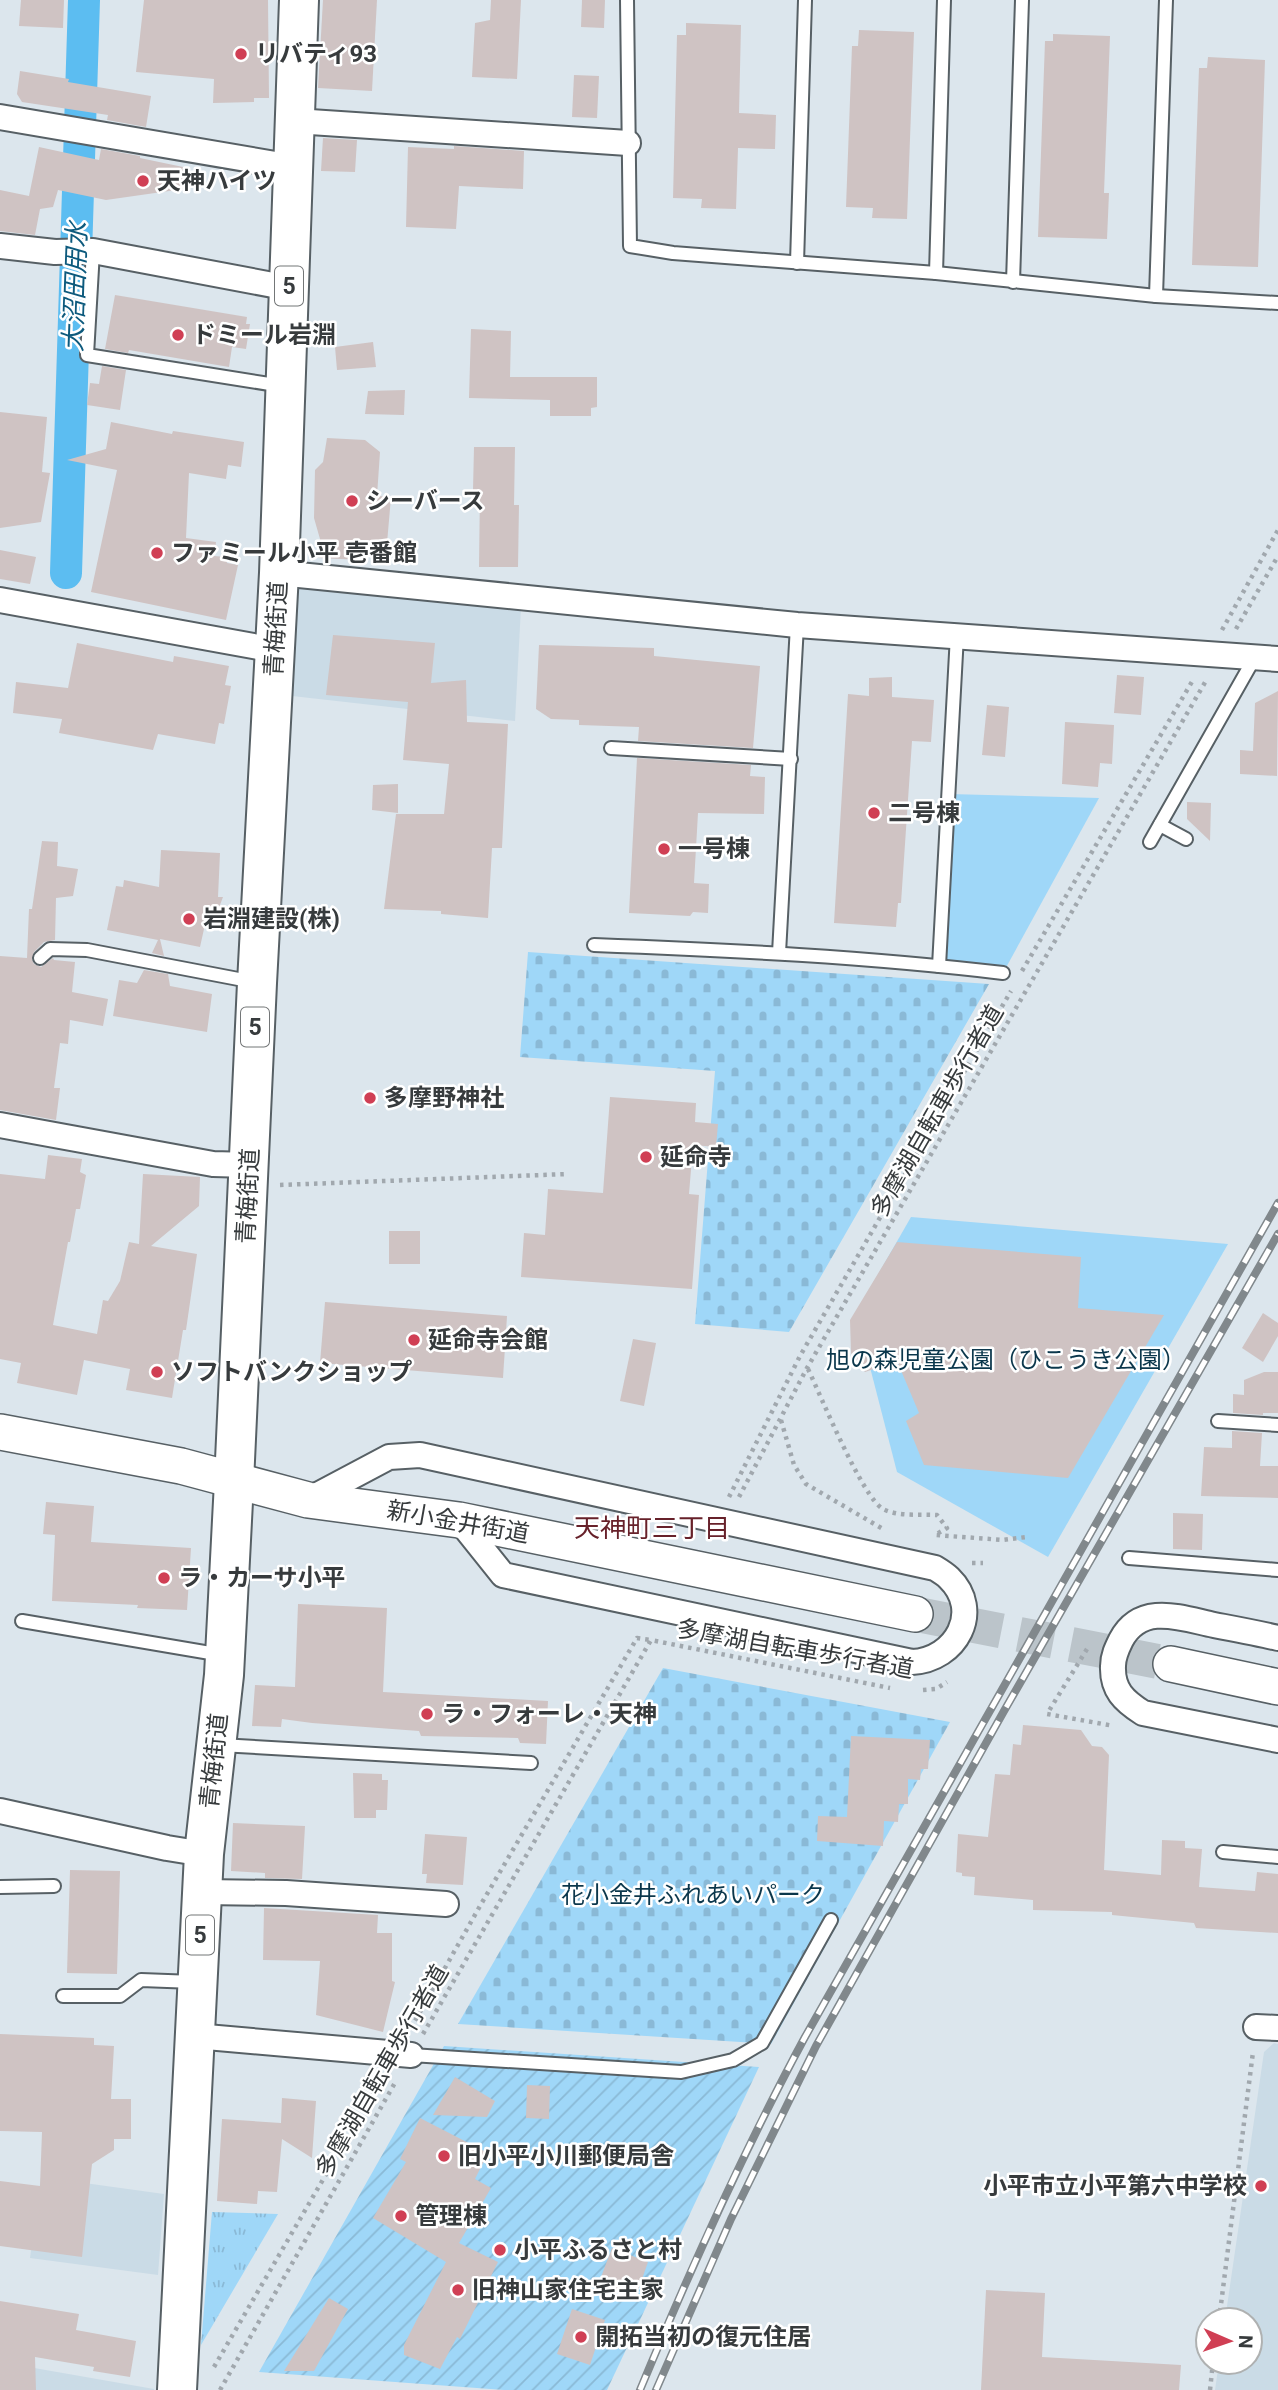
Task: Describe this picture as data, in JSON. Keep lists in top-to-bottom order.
{
  "streets": {
    "main road": ["5", "青梅街道", "新小金井街道"],
    "path": ["多摩湖自転車歩行者道"]
  },
  "crossings": [
    ["青梅街道", "新小金井街道"]
  ],
  "districts": ["天神町三丁目"],
  "water": ["大沼田用水"],
  "parks": ["旭の森児童公園（ひこうき公園）", "花小金井ふれあいパーク"],
  "places": [
    "リバティ93",
    "天神ハイツ",
    "ドミール岩淵",
    "シーバース",
    "ファミール小平 壱番館",
    "二号棟",
    "一号棟",
    "岩淵建設(株)",
    "多摩野神社",
    "延命寺",
    "延命寺会館",
    "ソフトバンクショップ",
    "ラ・カーサ小平",
    "ラ・フォーレ・天神",
    "旧小平小川郵便局舎",
    "小平市立小平第六中学校",
    "管理棟",
    "小平ふるさと村",
    "旧神山家住宅主家",
    "開拓当初の復元住居"
  ],
  "north": "right"
}
